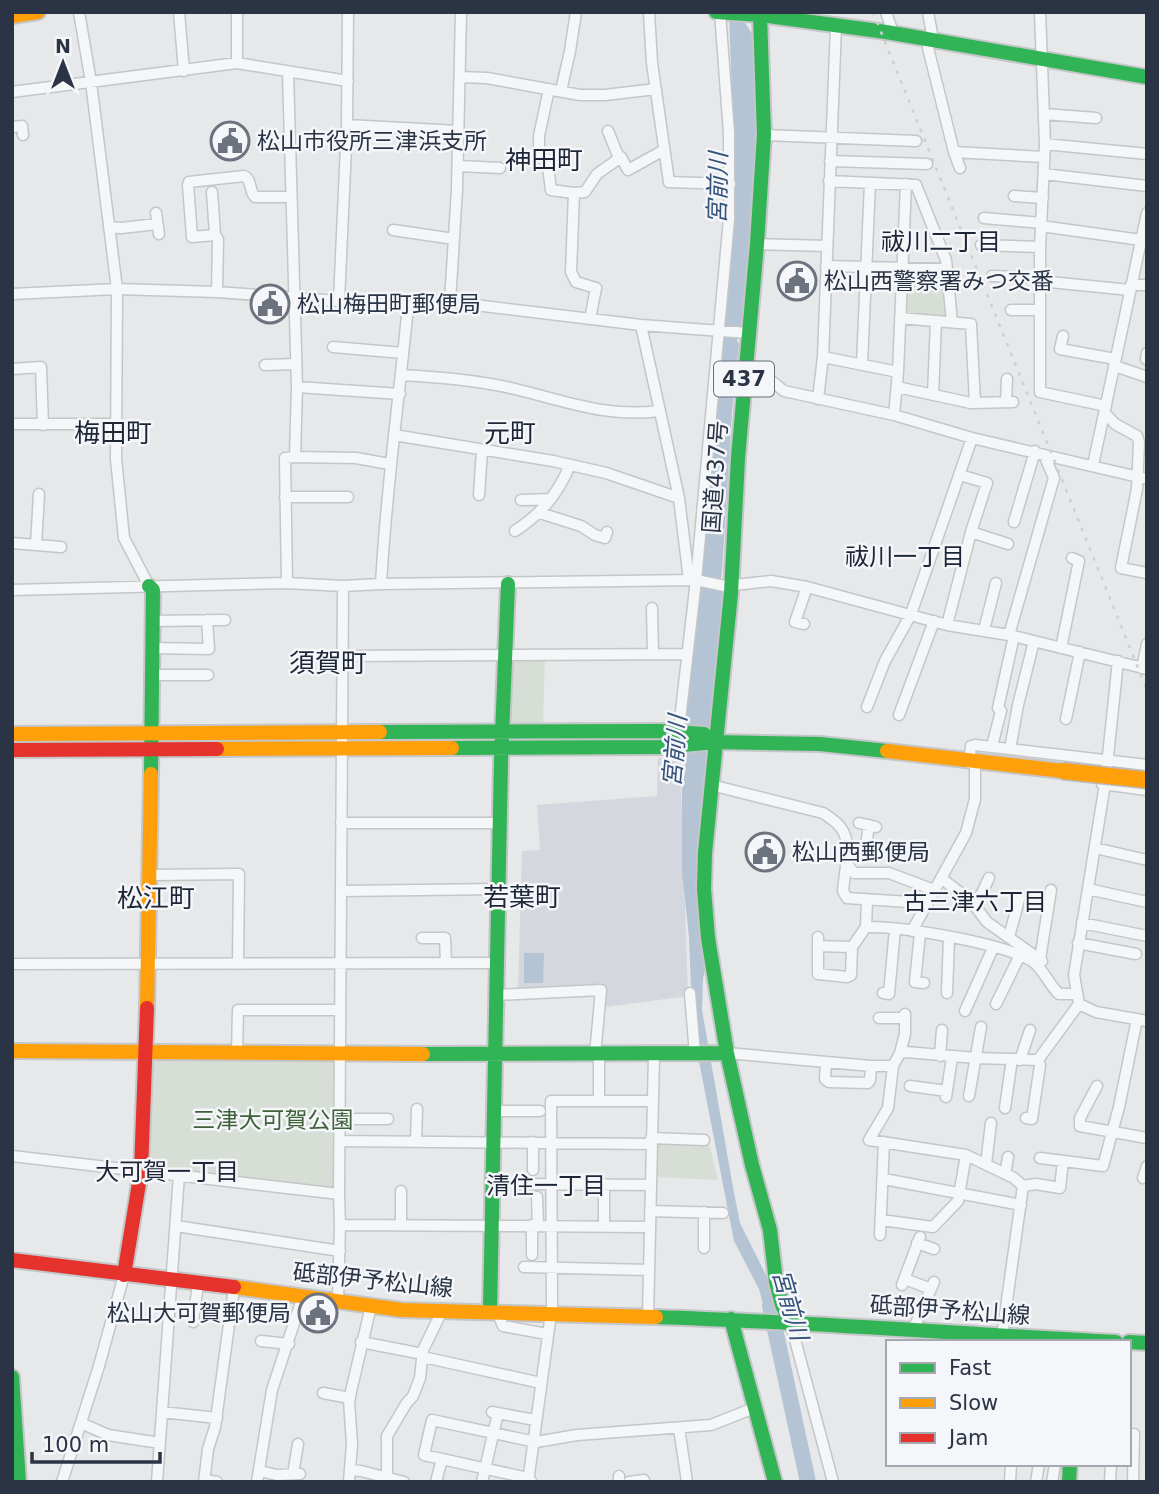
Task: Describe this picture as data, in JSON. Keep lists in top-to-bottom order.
{
  "streets": {
    "main road": ["437", "国道437号", "砥部伊予松山線"]
  },
  "crossings": [
    ["国道437号", "砥部伊予松山線"]
  ],
  "districts": [
    "神田町",
    "祓川二丁目",
    "梅田町",
    "元町",
    "祓川一丁目",
    "須賀町",
    "若葉町",
    "松江町",
    "古三津六丁目",
    "大可賀一丁目",
    "清住一丁目"
  ],
  "water": ["宮前川"],
  "parks": ["三津大可賀公園"],
  "places": {
    "public building": [
      "松山市役所三津浜支所",
      "松山西警察署みつ交番",
      "松山梅田町郵便局",
      "松山西郵便局",
      "松山大可賀郵便局"
    ]
  },
  "legend": ["Fast", "Slow", "Jam"],
  "scale_bar": "100 m",
  "north": "top"
}
